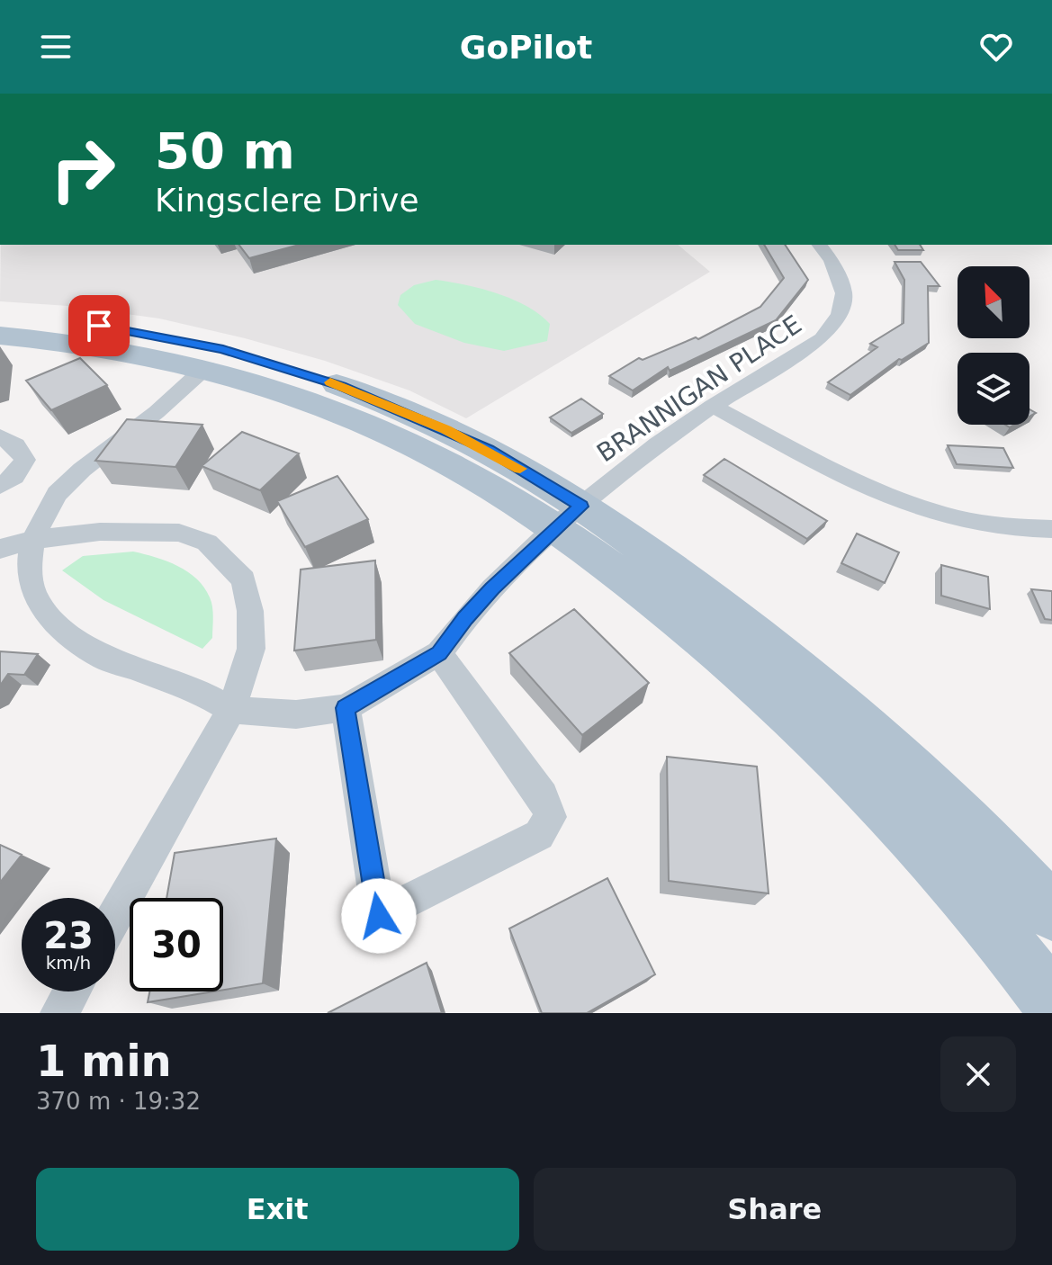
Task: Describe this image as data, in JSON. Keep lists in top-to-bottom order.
{
  "streets": {
    "street": ["BRANNIGAN PLACE"]
  },
  "north": "top left",
  "page": {
    "header": "GoPilot",
    "turn": ["50 m", "Kingsclere Drive"],
    "speed": "23 km/h",
    "limit": "30",
    "heading": ["1 min", "370 m · 19:32"],
    "buttons": ["Exit", "Share"]
  }
}
